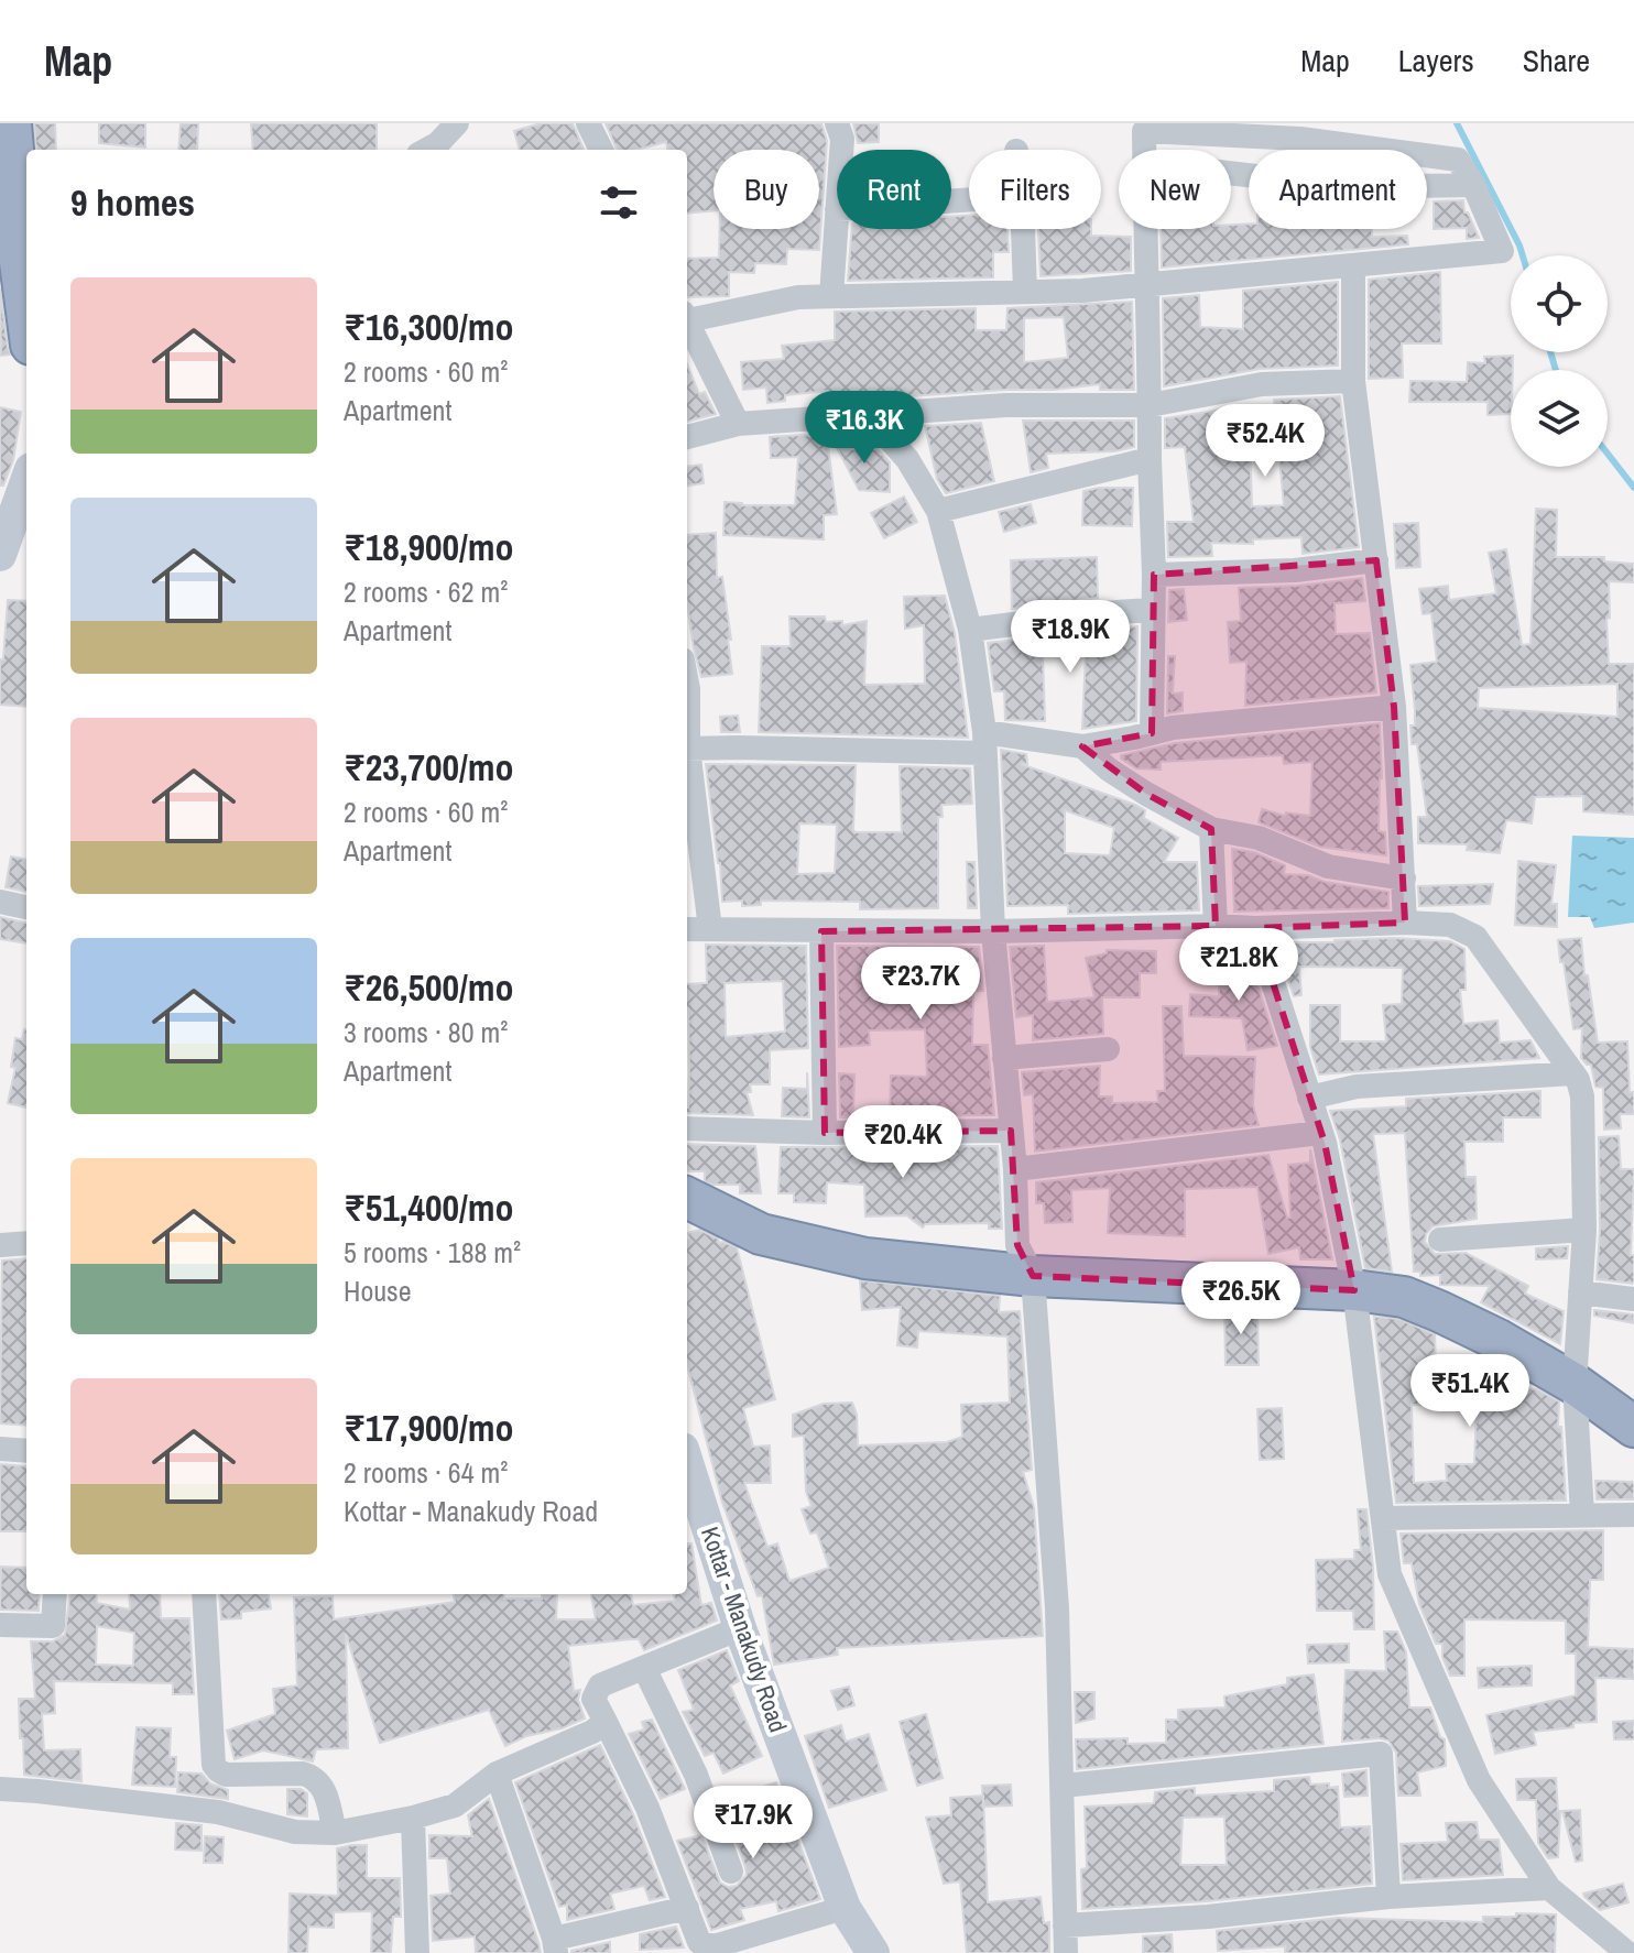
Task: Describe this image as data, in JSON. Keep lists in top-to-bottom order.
{
  "streets": {
    "main road": ["Kottar - Manakudy Road"]
  },
  "page": {
    "header": "Map",
    "nav": ["Map", "Layers", "Share"],
    "chip": [
      "Buy",
      "Rent",
      "Filters",
      "New",
      "Apartment"
    ],
    "heading": "9 homes",
    "list": [
      {
        "name": "₹16,300/mo",
        "note": "2 rooms · 60 m² · Apartment"
      },
      {
        "name": "₹18,900/mo",
        "note": "2 rooms · 62 m² · Apartment"
      },
      {
        "name": "₹23,700/mo",
        "note": "2 rooms · 60 m² · Apartment"
      },
      {
        "name": "₹26,500/mo",
        "note": "3 rooms · 80 m² · Apartment"
      },
      {
        "name": "₹51,400/mo",
        "note": "5 rooms · 188 m² · House"
      },
      {
        "name": "₹17,900/mo",
        "note": "2 rooms · 64 m² · Kottar - Manakudy Road"
      }
    ],
    "price": [
      "₹16.3K",
      "₹52.4K",
      "₹18.9K",
      "₹21.8K",
      "₹23.7K",
      "₹20.4K",
      "₹26.5K",
      "₹51.4K",
      "₹17.9K"
    ]
  }
}
